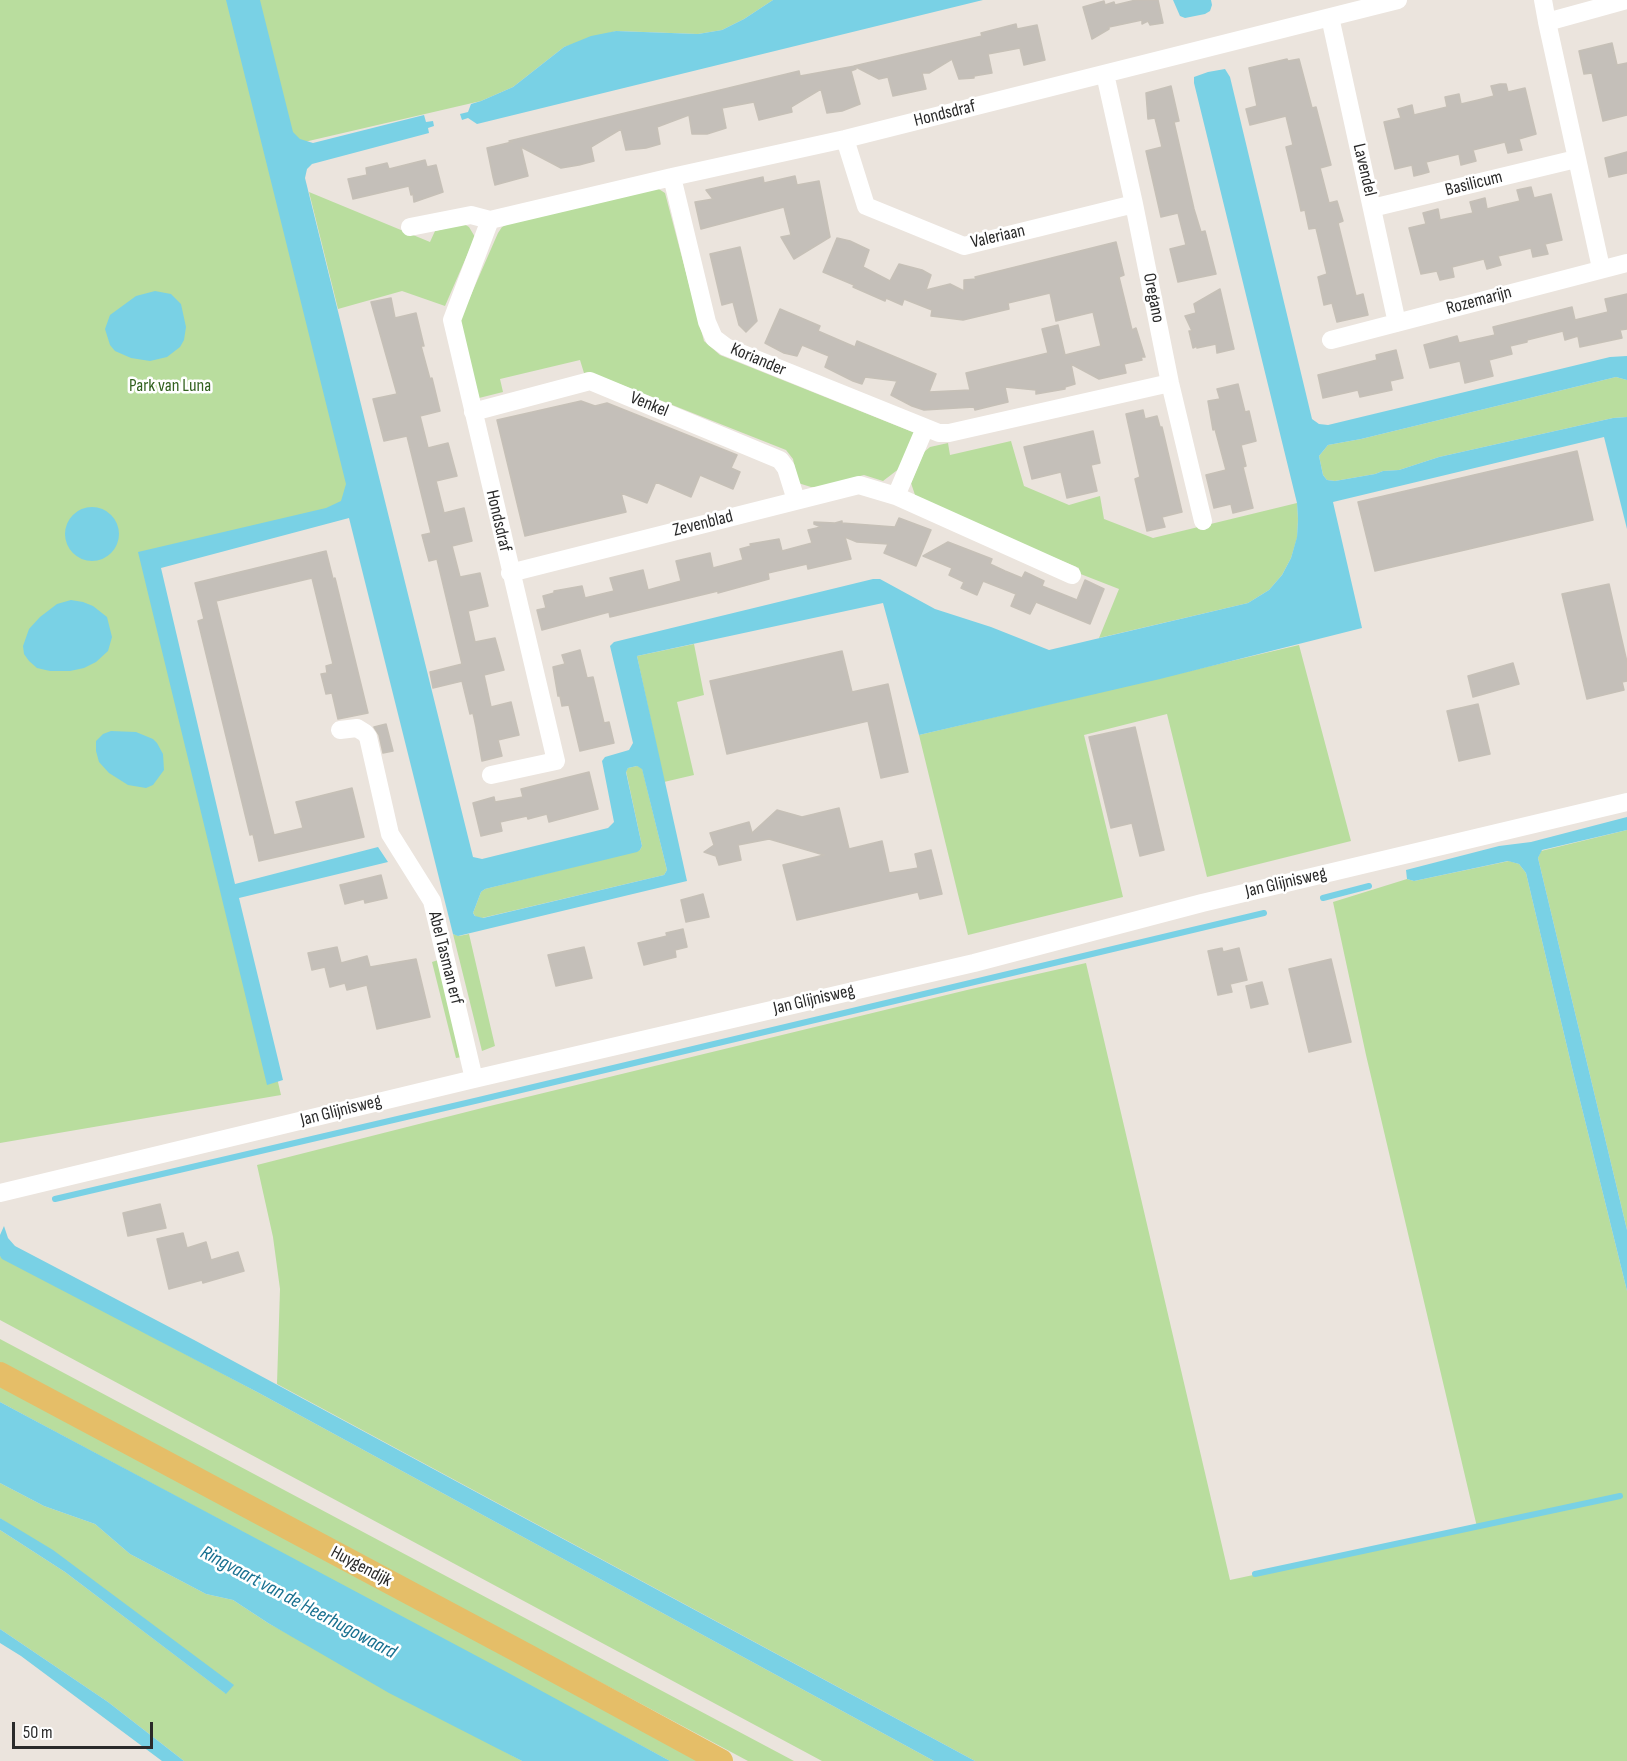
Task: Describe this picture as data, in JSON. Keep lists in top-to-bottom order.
{
  "streets": {
    "main road": ["Huygendijk"],
    "street": [
      "Hondsdraf",
      "Lavendel",
      "Basilicum",
      "Valeriaan",
      "Oregano",
      "Rozemarijn",
      "Koriander",
      "Venkel",
      "Zevenblad",
      "Jan Glijnisweg",
      "Abel Tasman erf"
    ]
  },
  "crossings": [
    ["Hondsdraf", "Lavendel"],
    ["Hondsdraf", "Valeriaan"],
    ["Hondsdraf", "Oregano"],
    ["Hondsdraf", "Koriander"],
    ["Hondsdraf", "Venkel"],
    ["Hondsdraf", "Zevenblad"],
    ["Lavendel", "Basilicum"],
    ["Lavendel", "Rozemarijn"],
    ["Valeriaan", "Oregano"],
    ["Oregano", "Koriander"],
    ["Venkel", "Zevenblad"],
    ["Jan Glijnisweg", "Abel Tasman erf"]
  ],
  "water": ["Ringvaart van de Heerhugowaard"],
  "parks": ["Park van Luna"],
  "scale_bar": "50 m"
}
